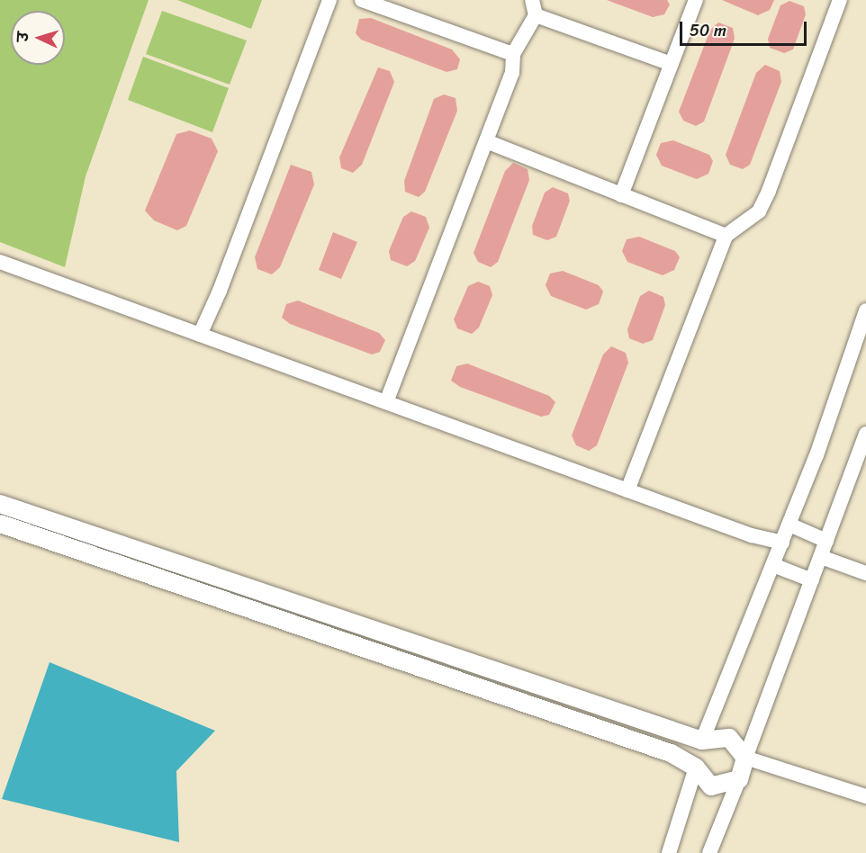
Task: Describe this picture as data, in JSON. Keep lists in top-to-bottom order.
{
  "scale_bar": "50 m",
  "north": "left"
}
